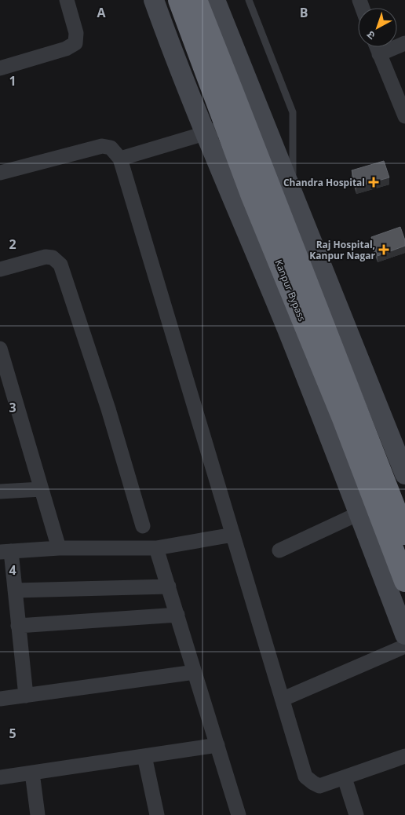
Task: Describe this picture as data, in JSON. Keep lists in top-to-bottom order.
{
  "streets": {
    "highway": ["Kanpur Bypass"]
  },
  "places": {
    "health": ["Chandra Hospital", "Raj Hospital, Kanpur Nagar"]
  },
  "north": "bottom left",
  "grid": {
    "columns": ["A", "B"],
    "rows": [
      "1",
      "2",
      "3",
      "4",
      "5"
    ]
  }
}
